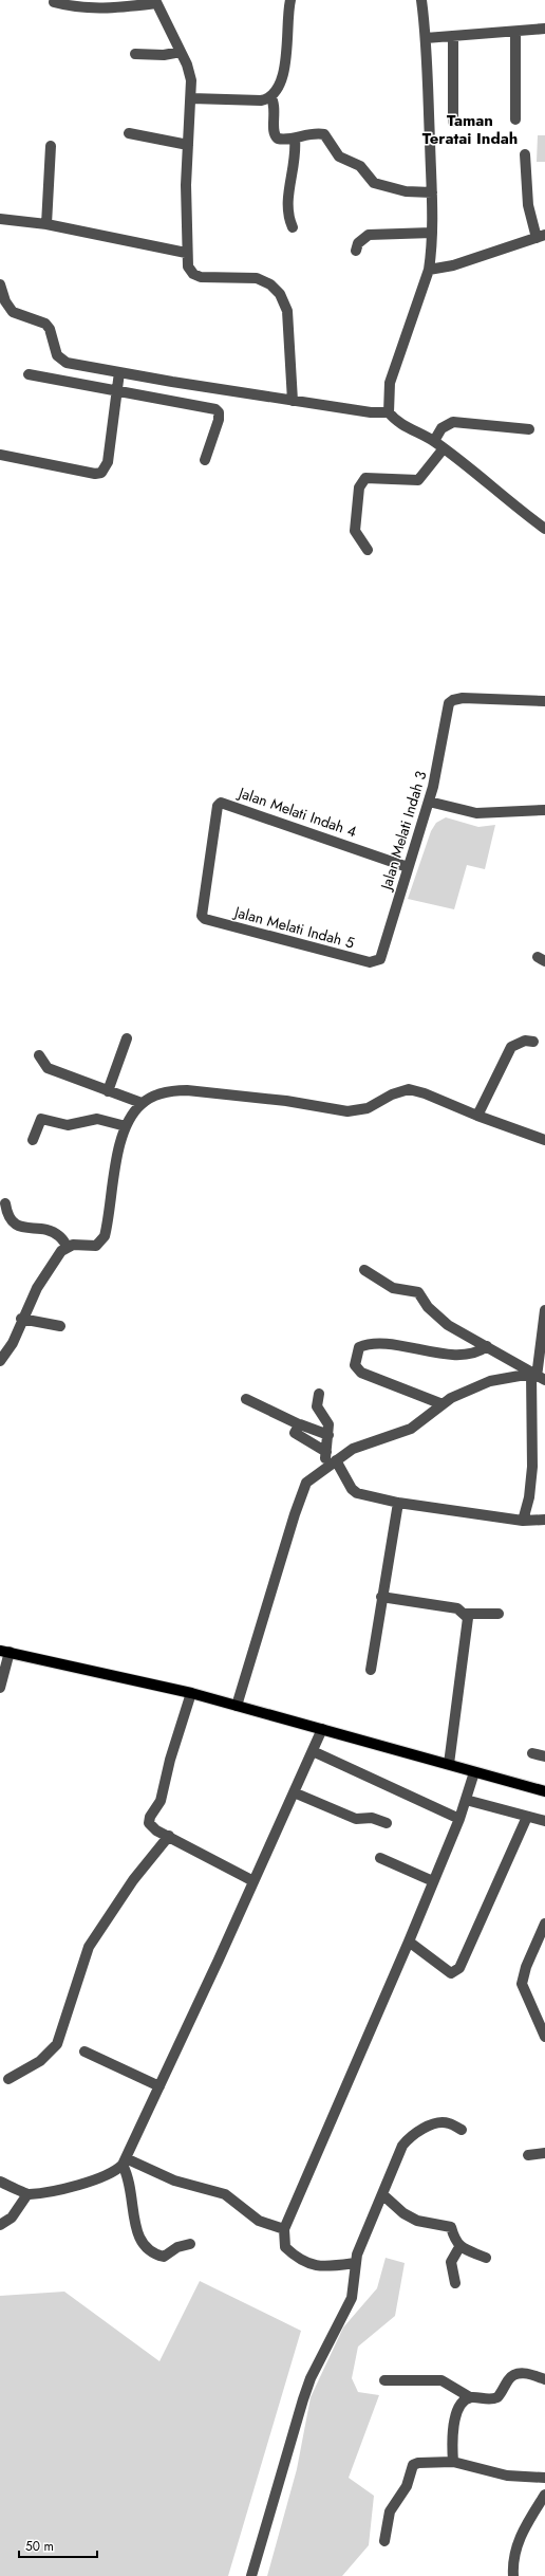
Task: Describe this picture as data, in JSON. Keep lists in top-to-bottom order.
{
  "streets": {
    "street": ["Jalan Melati Indah 4", "Jalan Melati Indah 3", "Jalan Melati Indah 5"]
  },
  "crossings": [
    ["Jalan Melati Indah 4", "Jalan Melati Indah 3"],
    ["Jalan Melati Indah 4", "Jalan Melati Indah 5"],
    ["Jalan Melati Indah 3", "Jalan Melati Indah 5"]
  ],
  "districts": ["Taman Teratai Indah"],
  "scale_bar": "50 m"
}
